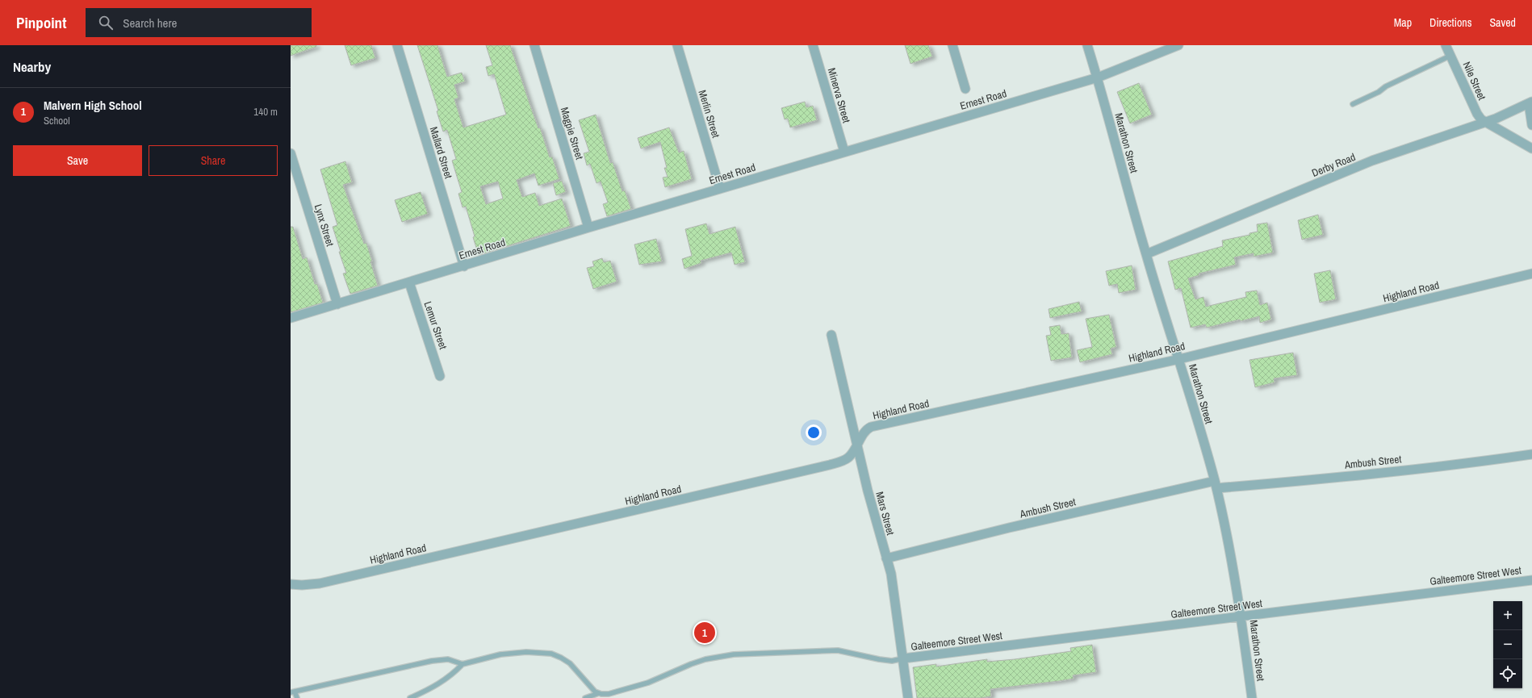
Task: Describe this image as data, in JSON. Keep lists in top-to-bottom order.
{
  "streets": {
    "street": [
      "Nile Street",
      "Minerva Street",
      "Ernest Road",
      "Merlin Street",
      "Magpie Street",
      "Marathon Street",
      "Mallard Street",
      "Derby Road",
      "Lynx Street",
      "Highland Road",
      "Lemur Street",
      "Ambush Street",
      "Mars Street",
      "Galteemore Street West"
    ]
  },
  "crossings": [
    ["Nile Street", "Derby Road"],
    ["Minerva Street", "Ernest Road"],
    ["Ernest Road", "Merlin Street"],
    ["Ernest Road", "Magpie Street"],
    ["Ernest Road", "Marathon Street"],
    ["Ernest Road", "Mallard Street"],
    ["Ernest Road", "Lynx Street"],
    ["Ernest Road", "Lemur Street"],
    ["Marathon Street", "Derby Road"],
    ["Marathon Street", "Highland Road"],
    ["Marathon Street", "Ambush Street"],
    ["Marathon Street", "Galteemore Street West"],
    ["Highland Road", "Mars Street"],
    ["Ambush Street", "Mars Street"],
    ["Mars Street", "Galteemore Street West"]
  ],
  "page": {
    "header": "Pinpoint",
    "search": "Search here",
    "nav": ["Map", "Directions", "Saved"],
    "heading": "Nearby",
    "list": [
      {
        "mark": "1",
        "name": "Malvern High School",
        "note": "School",
        "value": "140 m"
      }
    ],
    "buttons": ["Save", "Share"],
    "map_buttons": ["+", "−"],
    "pins": "1"
  }
}
